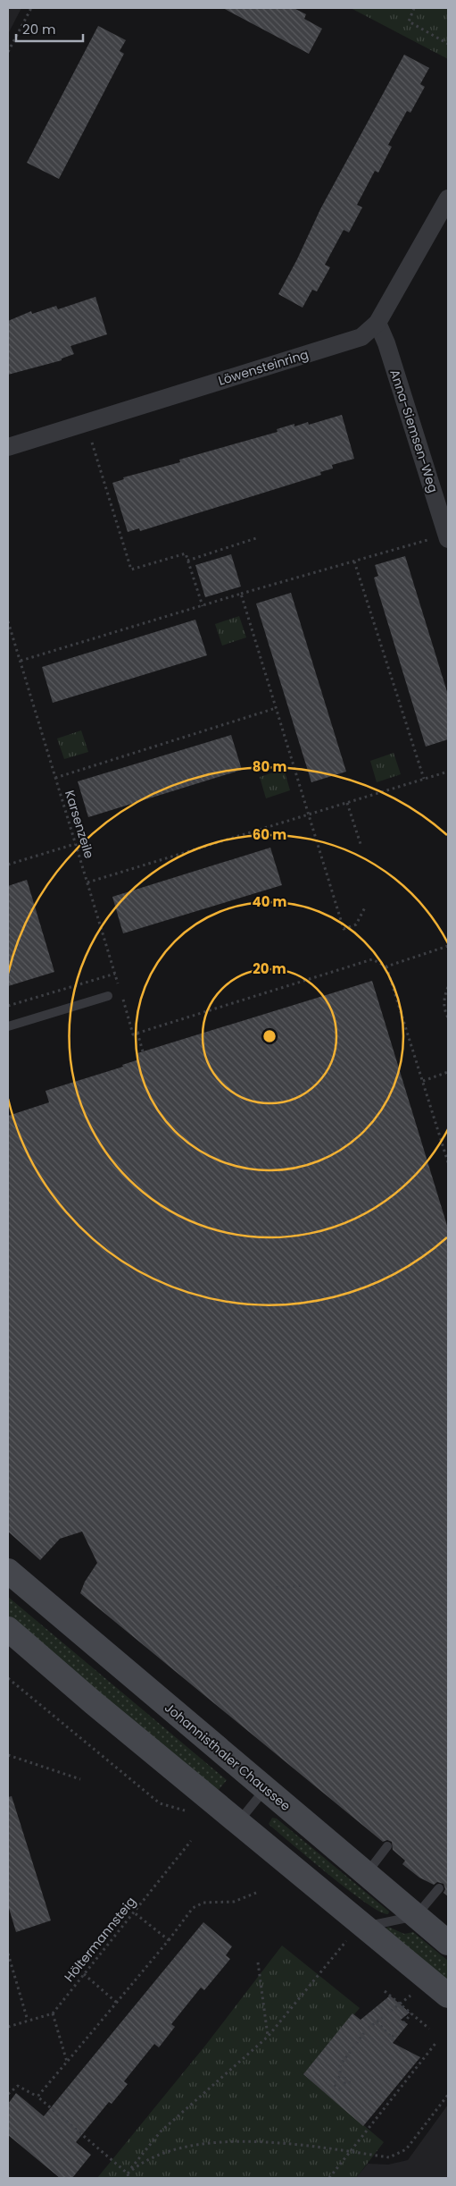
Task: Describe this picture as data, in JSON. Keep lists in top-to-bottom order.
{
  "streets": {
    "main road": ["Johannisthaler Chaussee"],
    "street": ["Löwensteinring", "Anna-Siemsen-Weg"],
    "path": ["Karsenzeile", "Höltermannsteig"]
  },
  "crossings": [
    ["Löwensteinring", "Anna-Siemsen-Weg"]
  ],
  "scale_bar": "20 m",
  "rings": [
    "80 m",
    "60 m",
    "40 m",
    "20 m"
  ]
}
